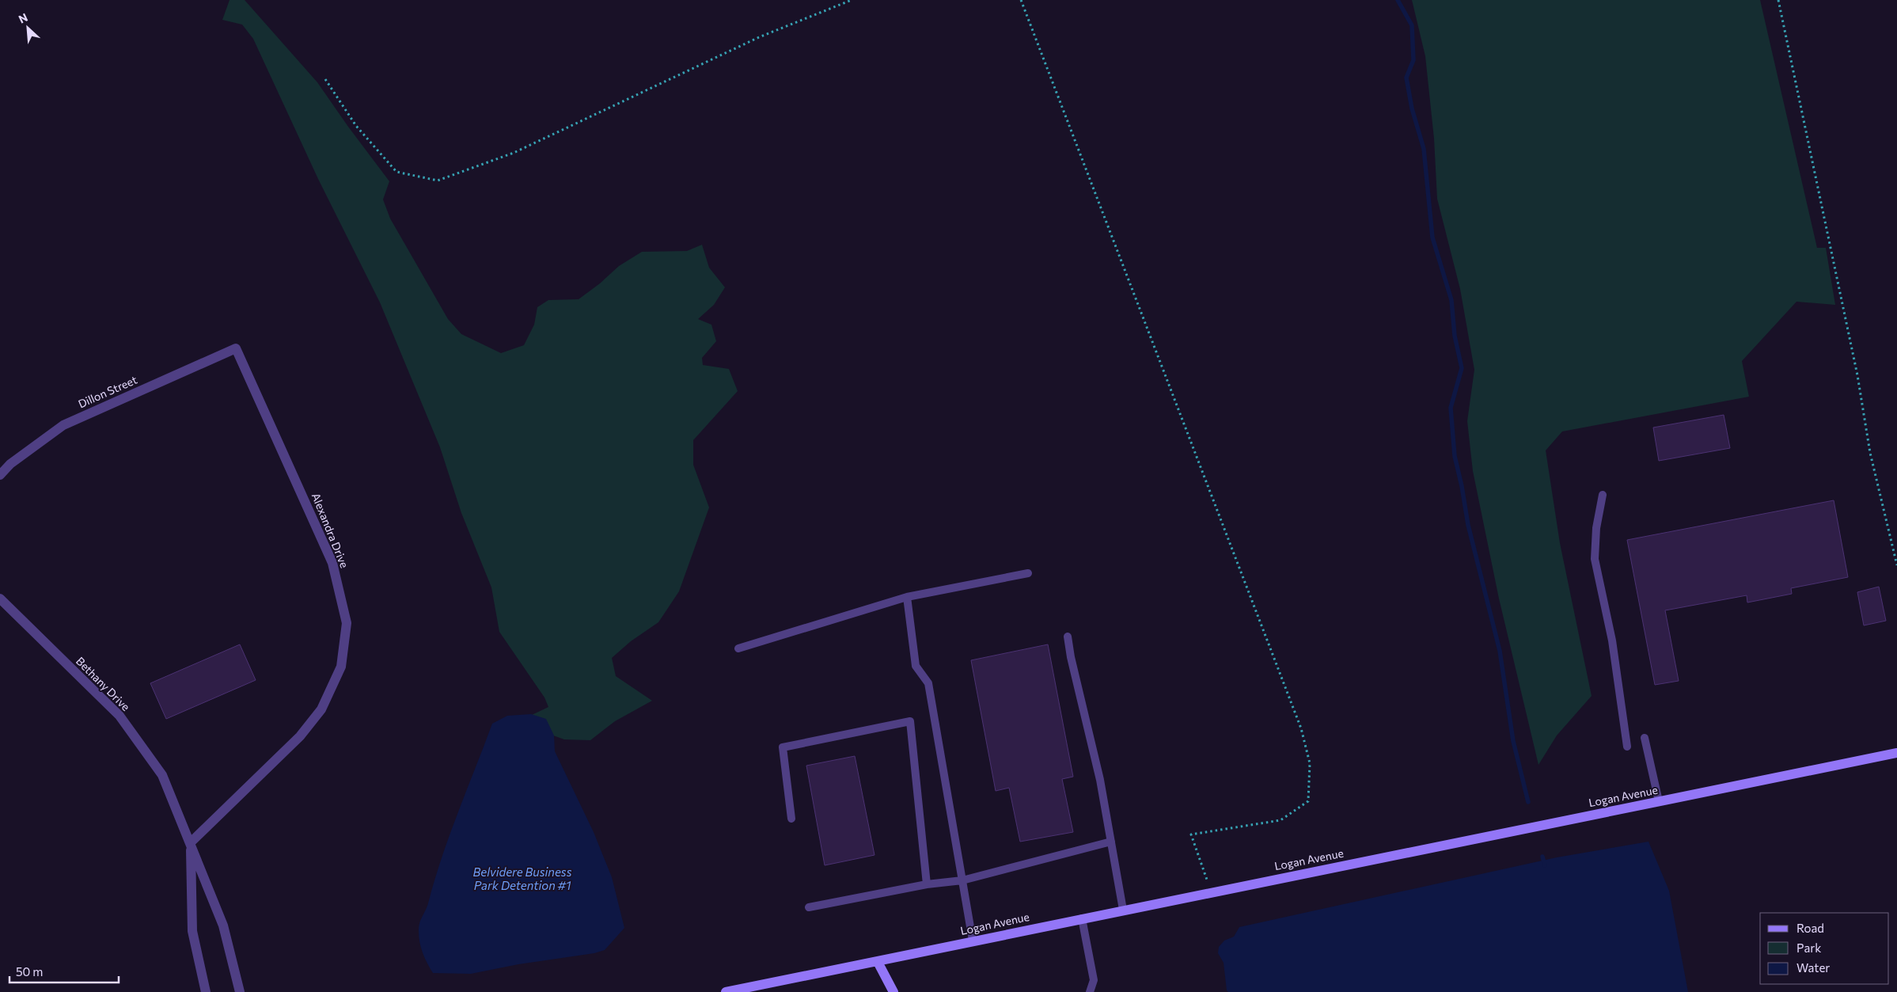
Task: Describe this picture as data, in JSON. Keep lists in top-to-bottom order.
{
  "streets": {
    "main road": ["Logan Avenue"],
    "street": ["Dillon Street", "Alexandra Drive", "Bethany Drive"]
  },
  "crossings": [
    ["Dillon Street", "Alexandra Drive"],
    ["Alexandra Drive", "Bethany Drive"]
  ],
  "water": ["Belvidere Business Park Detention #1"],
  "legend": ["Road", "Park", "Water"],
  "scale_bar": "50 m",
  "north": "top left"
}
